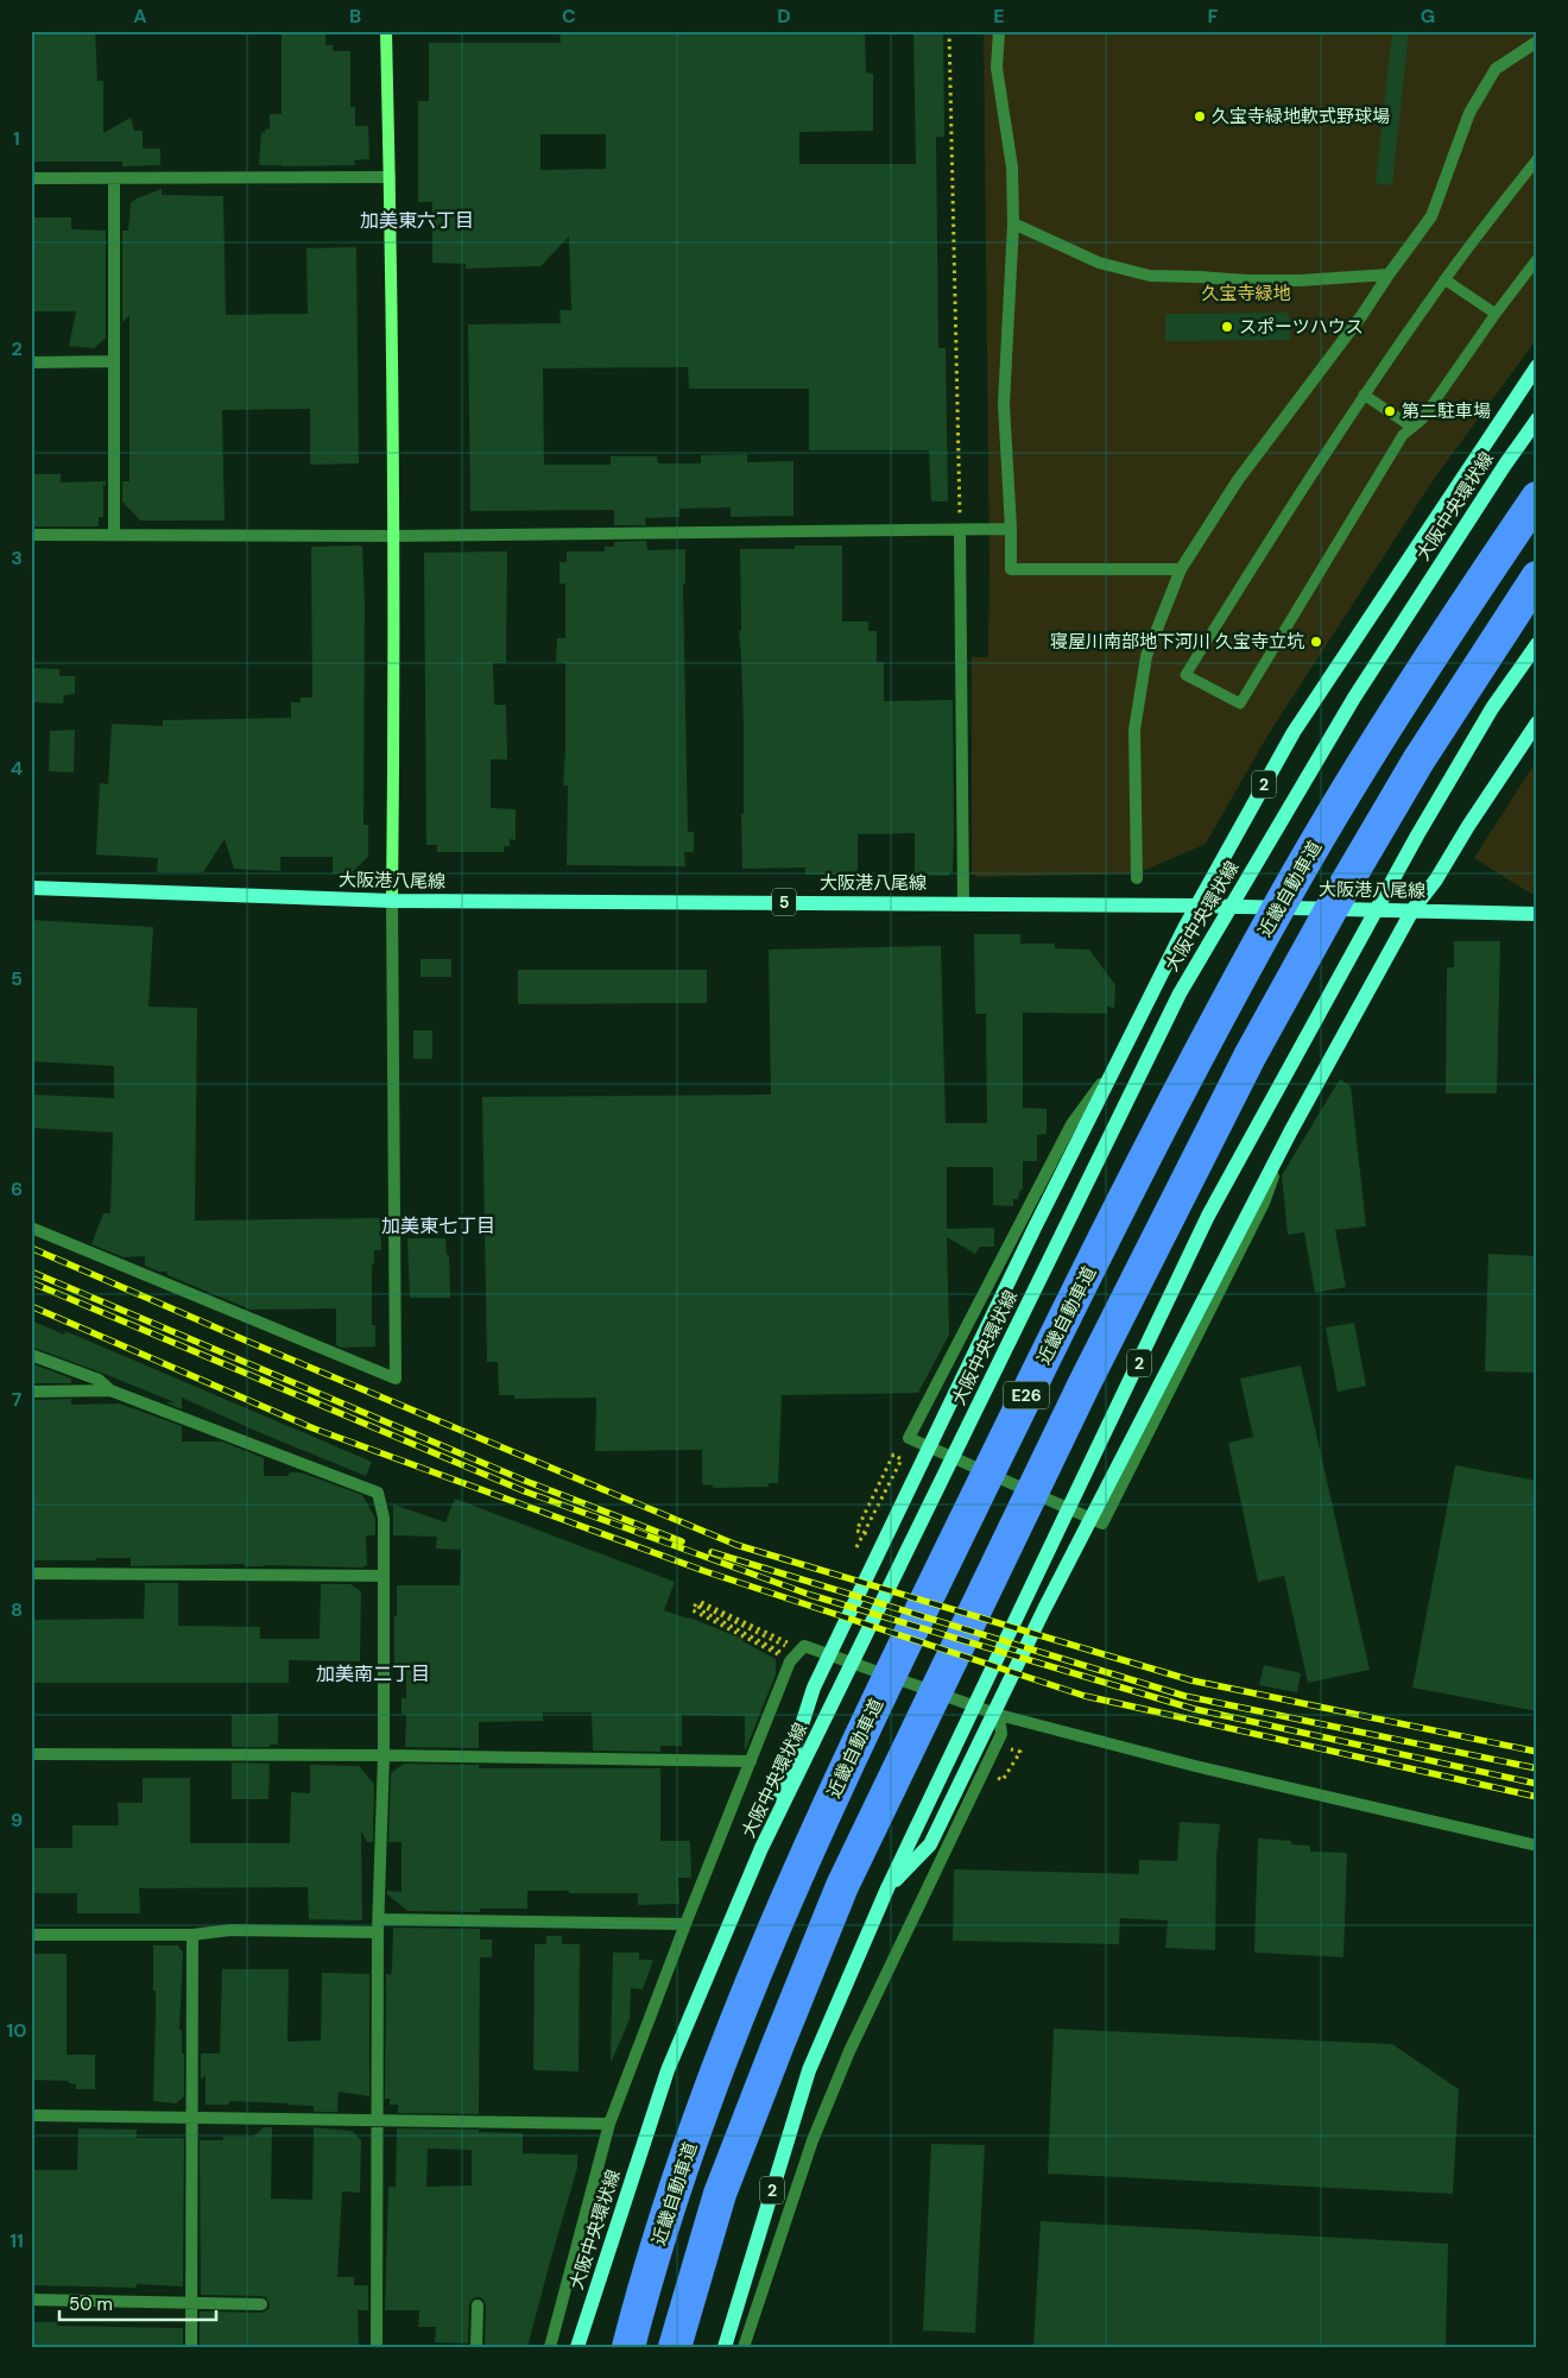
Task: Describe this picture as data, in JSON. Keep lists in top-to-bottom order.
{
  "streets": {
    "highway": ["近畿自動車道", "E26"],
    "main road": [
      "大阪中央環状線",
      "2",
      "大阪港八尾線",
      "5"
    ]
  },
  "crossings": [
    ["大阪中央環状線", "2"],
    ["2", "大阪港八尾線"]
  ],
  "districts": ["加美東六丁目", "加美東七丁目", "加美南二丁目"],
  "parks": ["久宝寺緑地"],
  "places": [
    "久宝寺緑地軟式野球場",
    "スポーツハウス",
    "第二駐車場",
    "寝屋川南部地下河川 久宝寺立坑"
  ],
  "scale_bar": "50 m",
  "grid": {
    "columns": [
      "A",
      "B",
      "C",
      "D",
      "E",
      "F",
      "G"
    ],
    "rows": [
      "1",
      "2",
      "3",
      "4",
      "5",
      "6",
      "7",
      "8",
      "9",
      "10",
      "11"
    ]
  }
}
